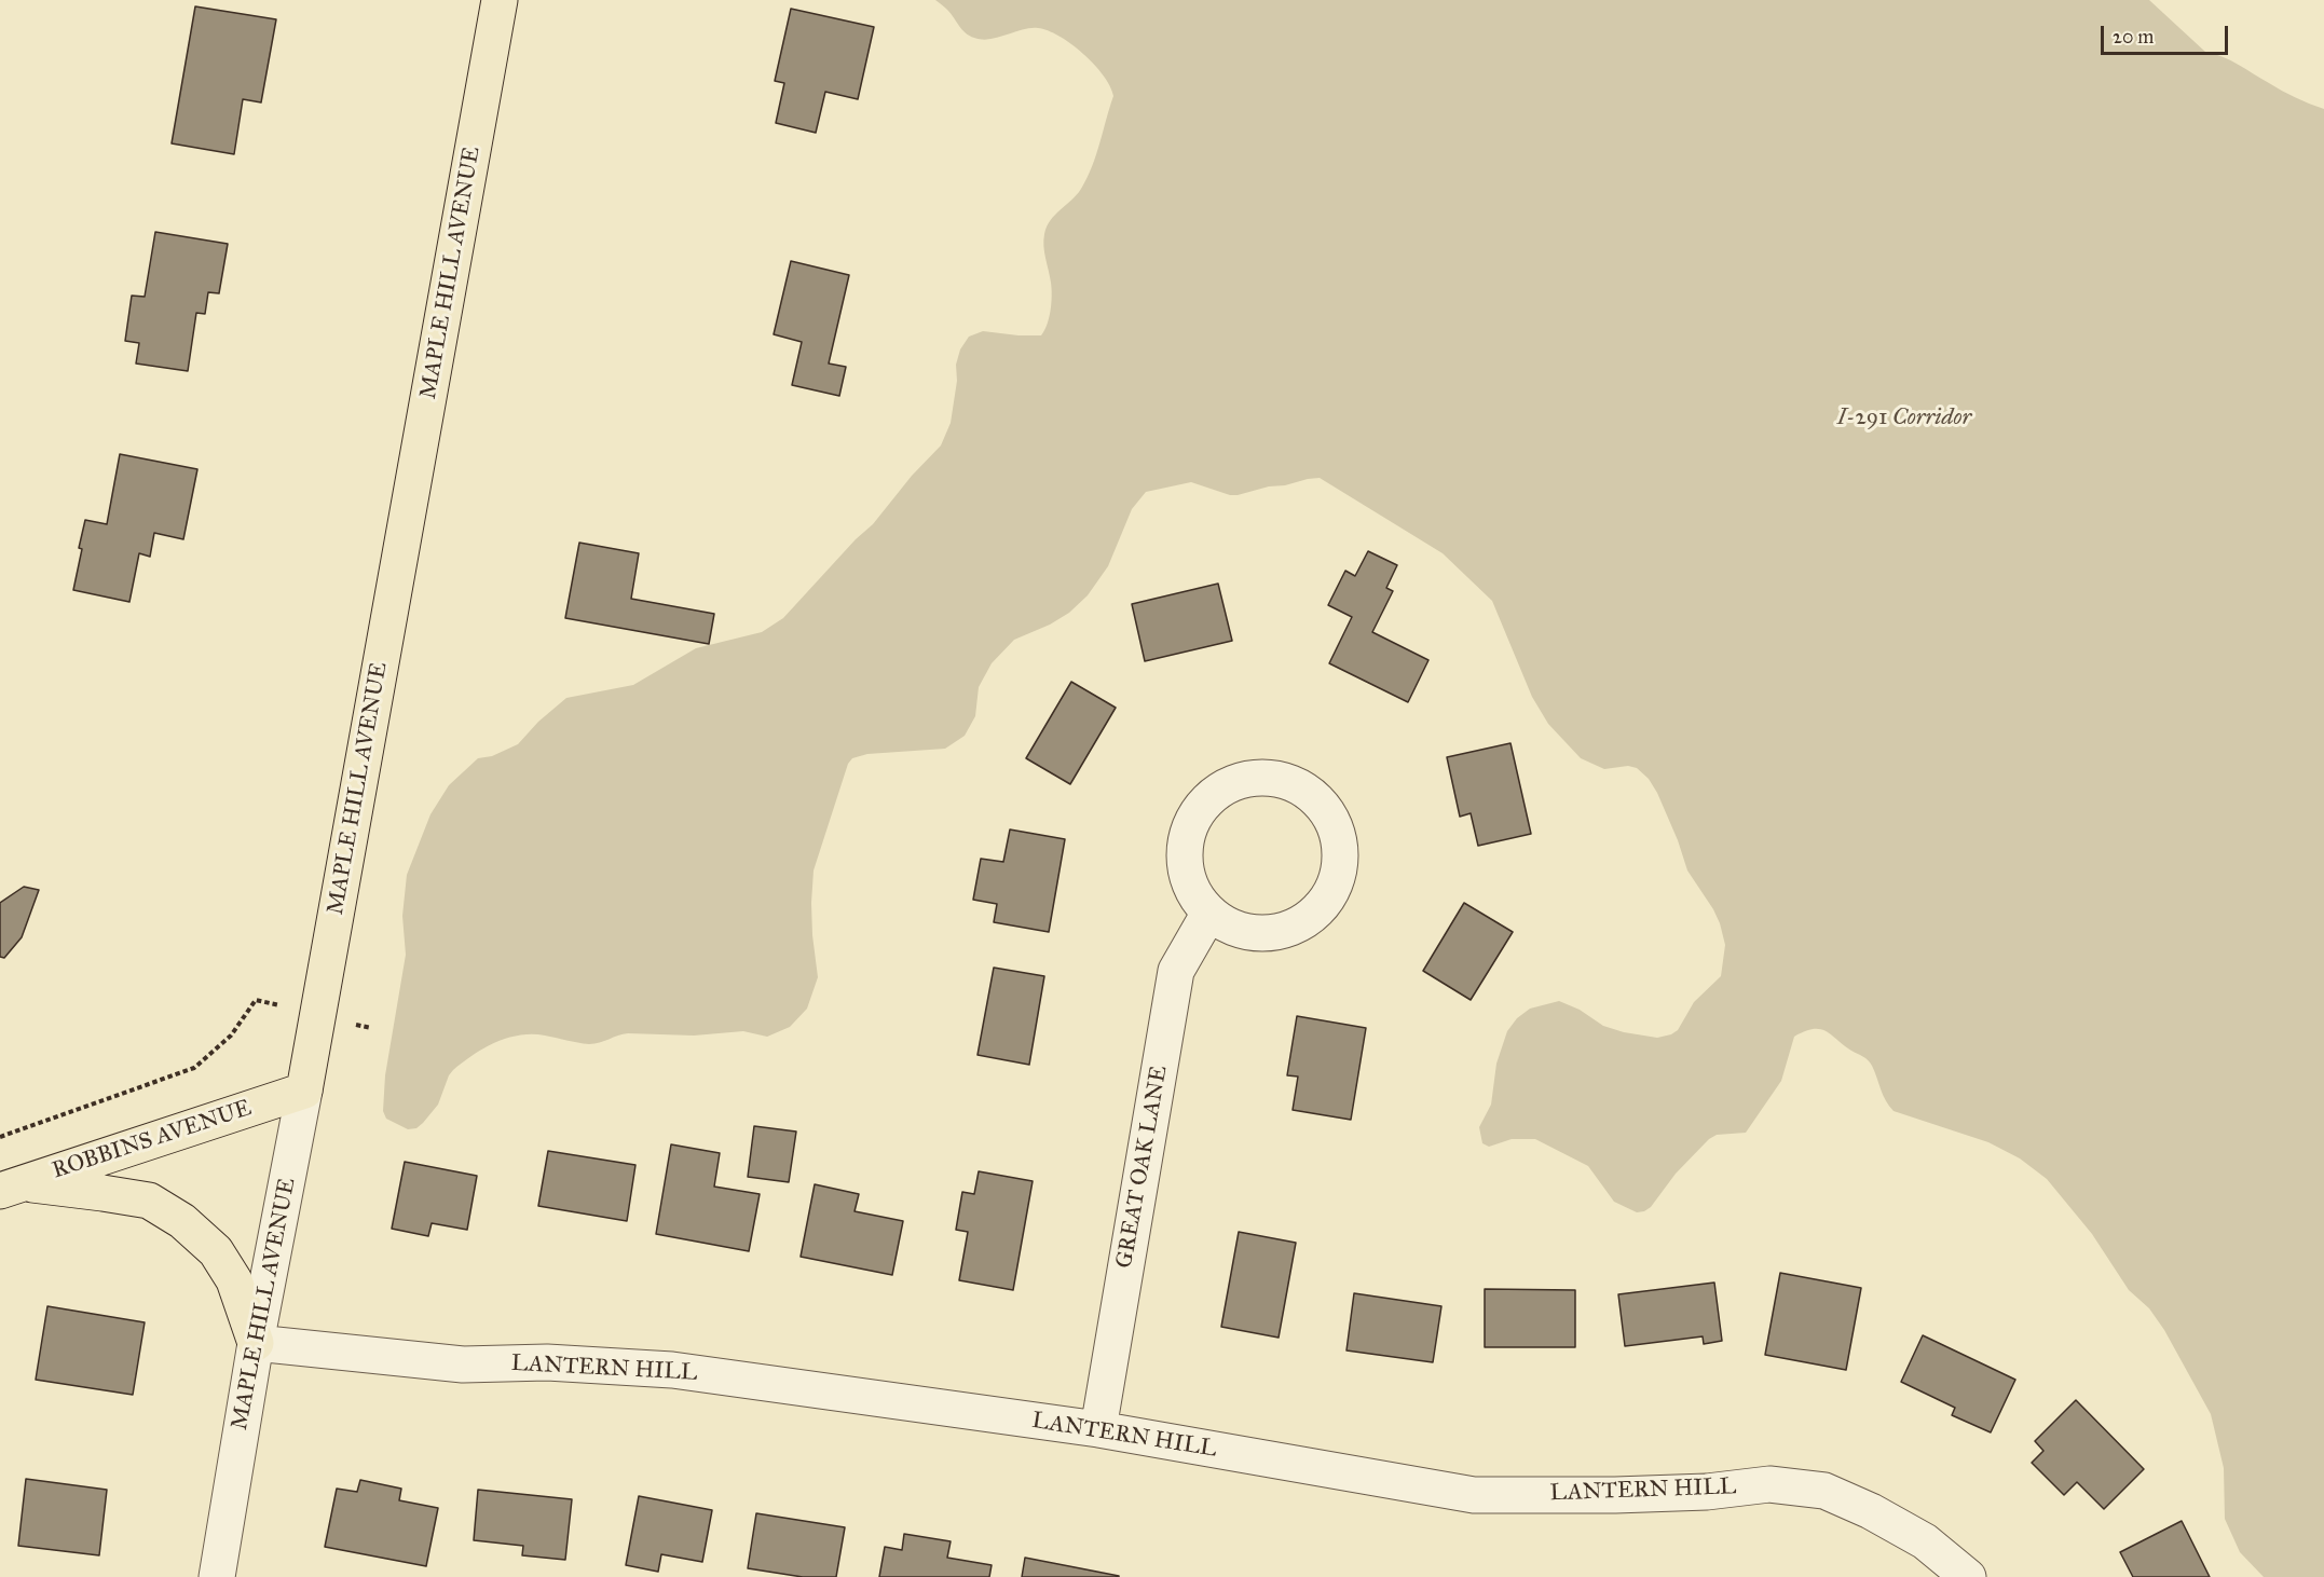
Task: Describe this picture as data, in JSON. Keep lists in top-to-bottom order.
{
  "streets": {
    "main road": ["MAPLE HILL AVENUE", "ROBBINS AVENUE"],
    "street": ["GREAT OAK LANE", "LANTERN HILL"]
  },
  "crossings": [
    ["MAPLE HILL AVENUE", "ROBBINS AVENUE"],
    ["MAPLE HILL AVENUE", "LANTERN HILL"],
    ["GREAT OAK LANE", "LANTERN HILL"]
  ],
  "parks": ["I-291 Corridor"],
  "scale_bar": "20 m"
}
